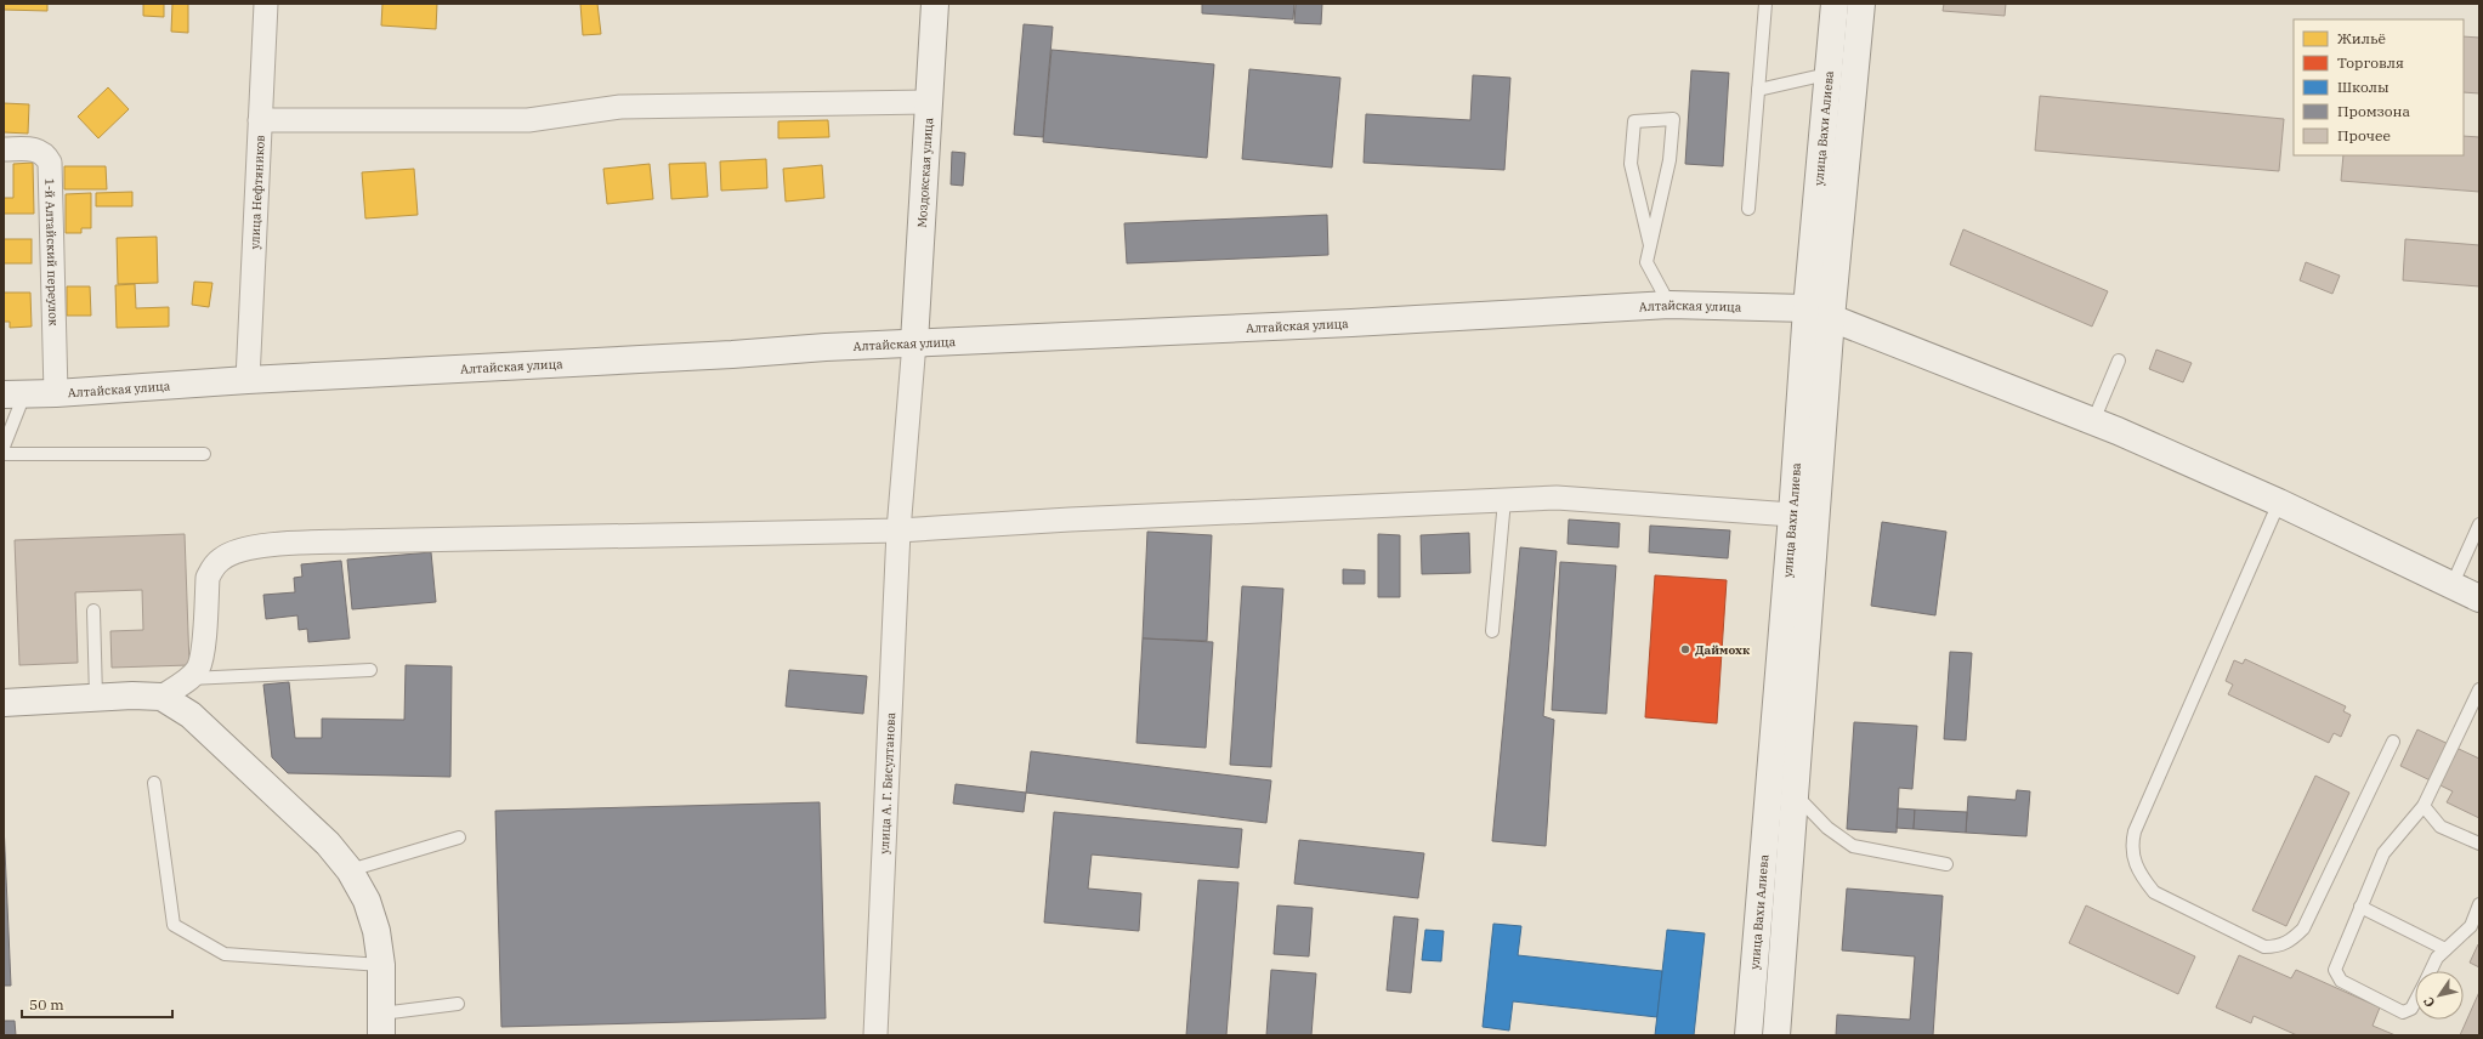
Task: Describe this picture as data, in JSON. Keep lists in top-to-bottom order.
{
  "streets": {
    "main road": ["улица Вахи Алиева", "Моздокская улица", "Алтайская улица"],
    "street": ["улица Нефтяников", "1-й Алтайский переулок", "улица А. Г. Бисултанова"]
  },
  "crossings": [
    ["улица Вахи Алиева", "Алтайская улица"],
    ["Моздокская улица", "Алтайская улица"],
    ["Моздокская улица", "улица А. Г. Бисултанова"],
    ["улица Нефтяников", "Алтайская улица"],
    ["1-й Алтайский переулок", "Алтайская улица"],
    ["Алтайская улица", "улица А. Г. Бисултанова"]
  ],
  "places": ["Даймохк"],
  "legend": [
    "Жильё",
    "Торговля",
    "Школы",
    "Промзона",
    "Прочее"
  ],
  "scale_bar": "50 m",
  "north": "bottom left"
}
